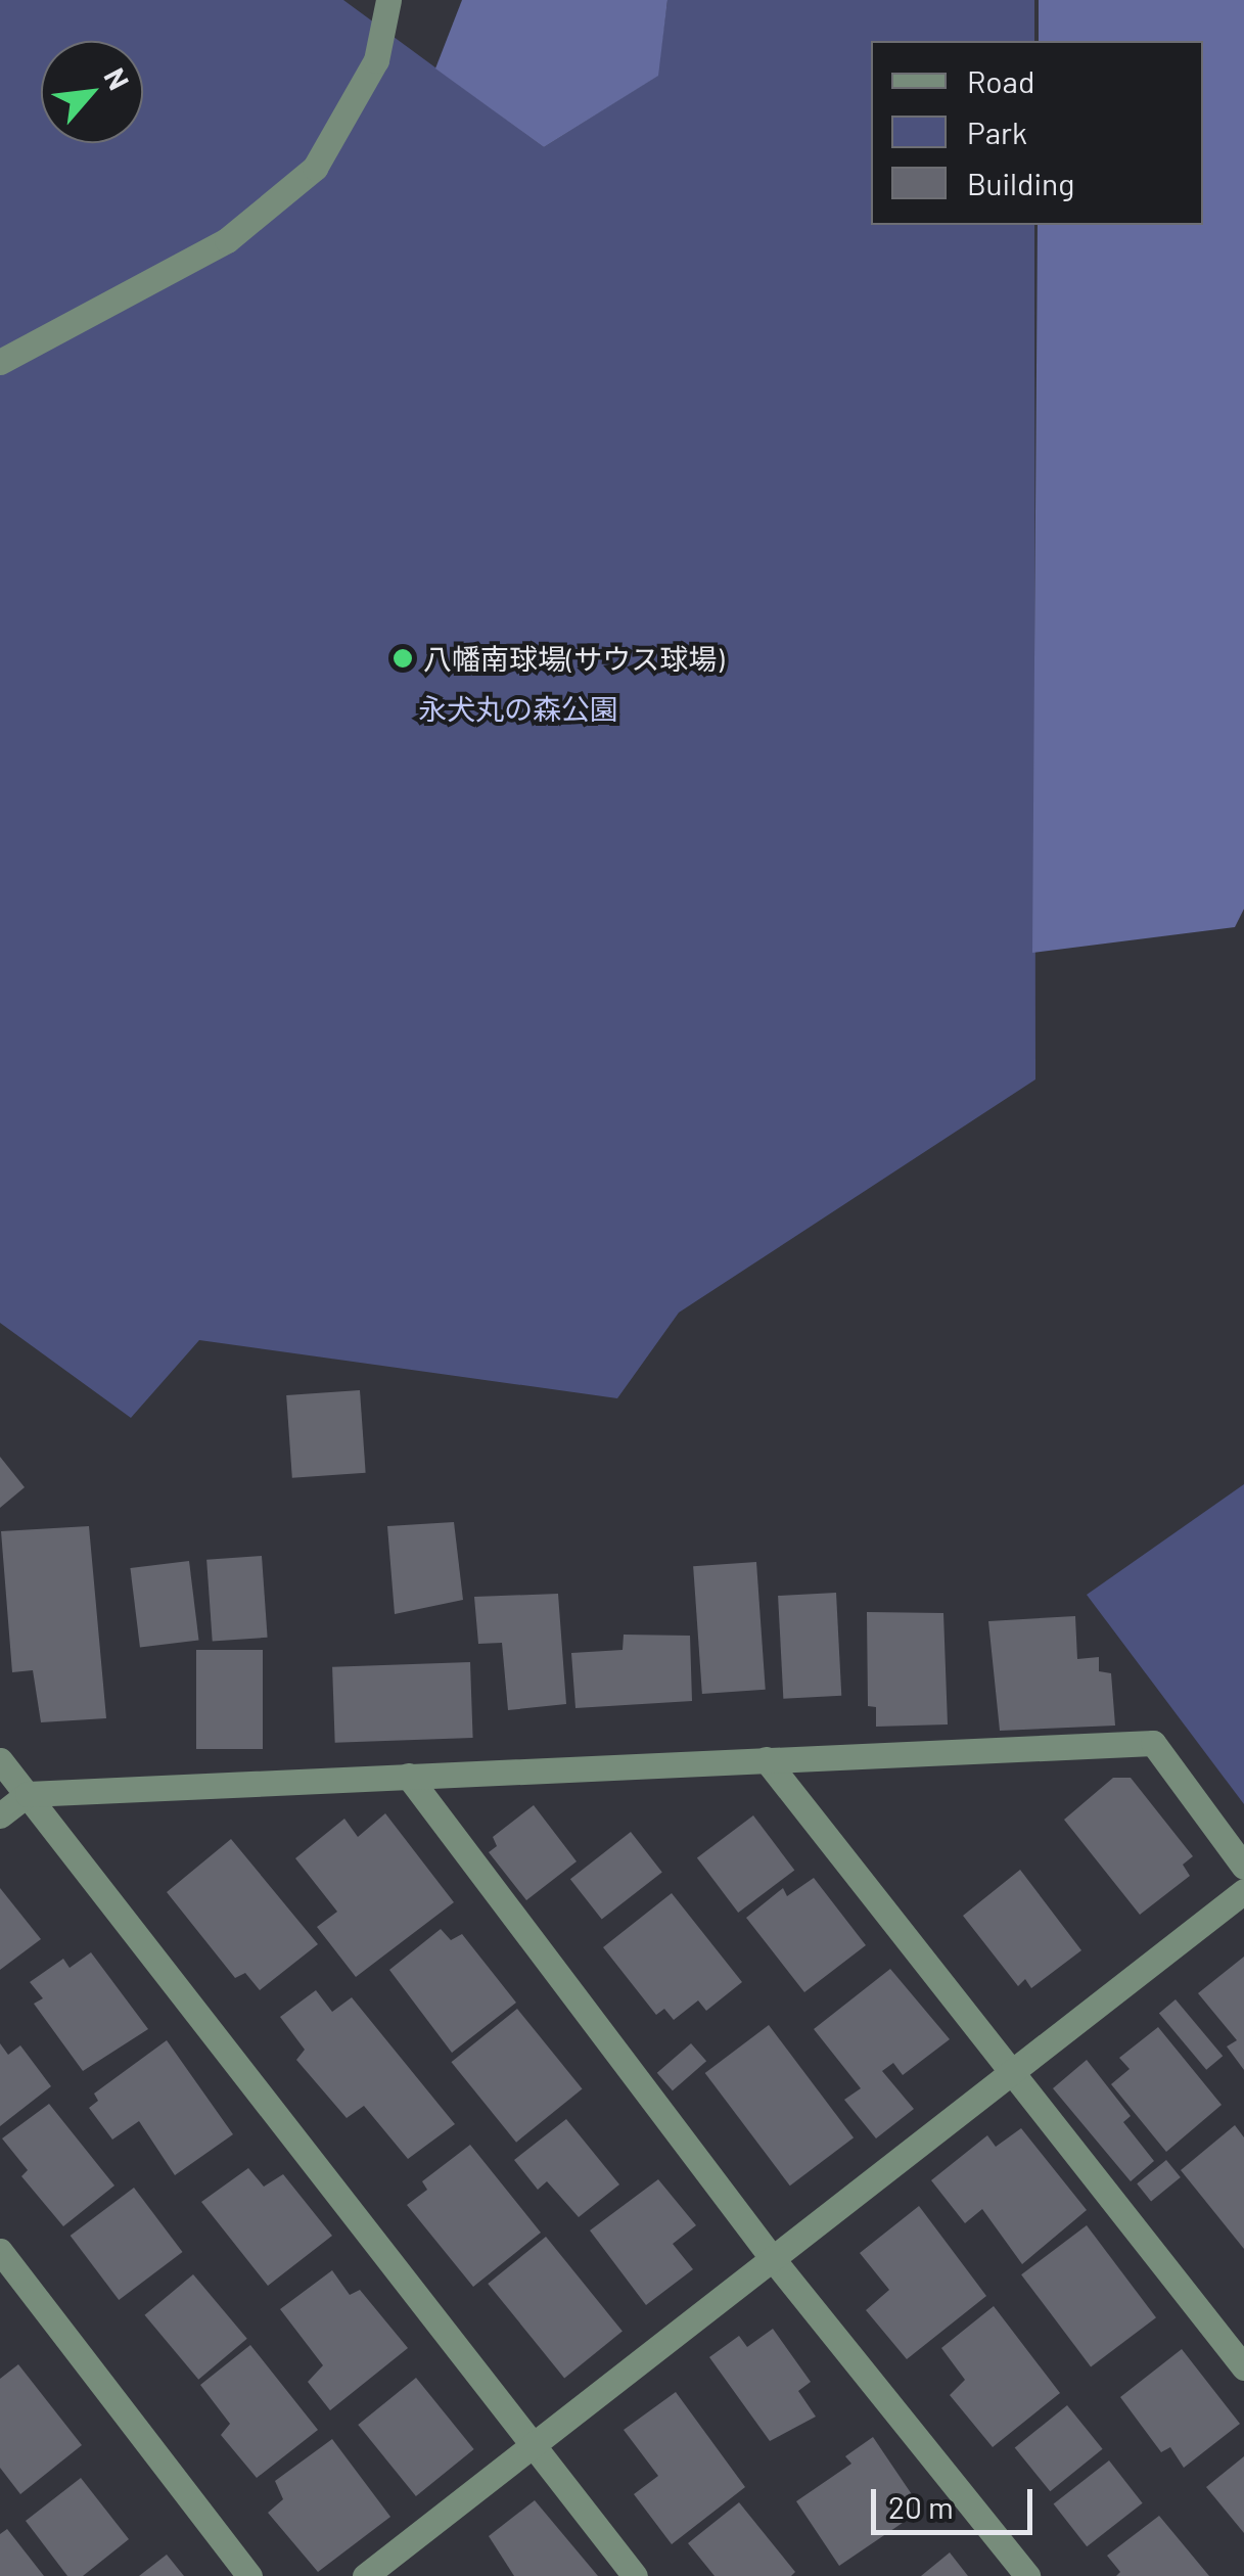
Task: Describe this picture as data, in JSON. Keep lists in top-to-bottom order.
{
  "parks": ["永犬丸の森公園"],
  "places": ["八幡南球場(サウス球場)"],
  "legend": ["Road", "Park", "Building"],
  "scale_bar": "20 m",
  "north": "top right"
}
